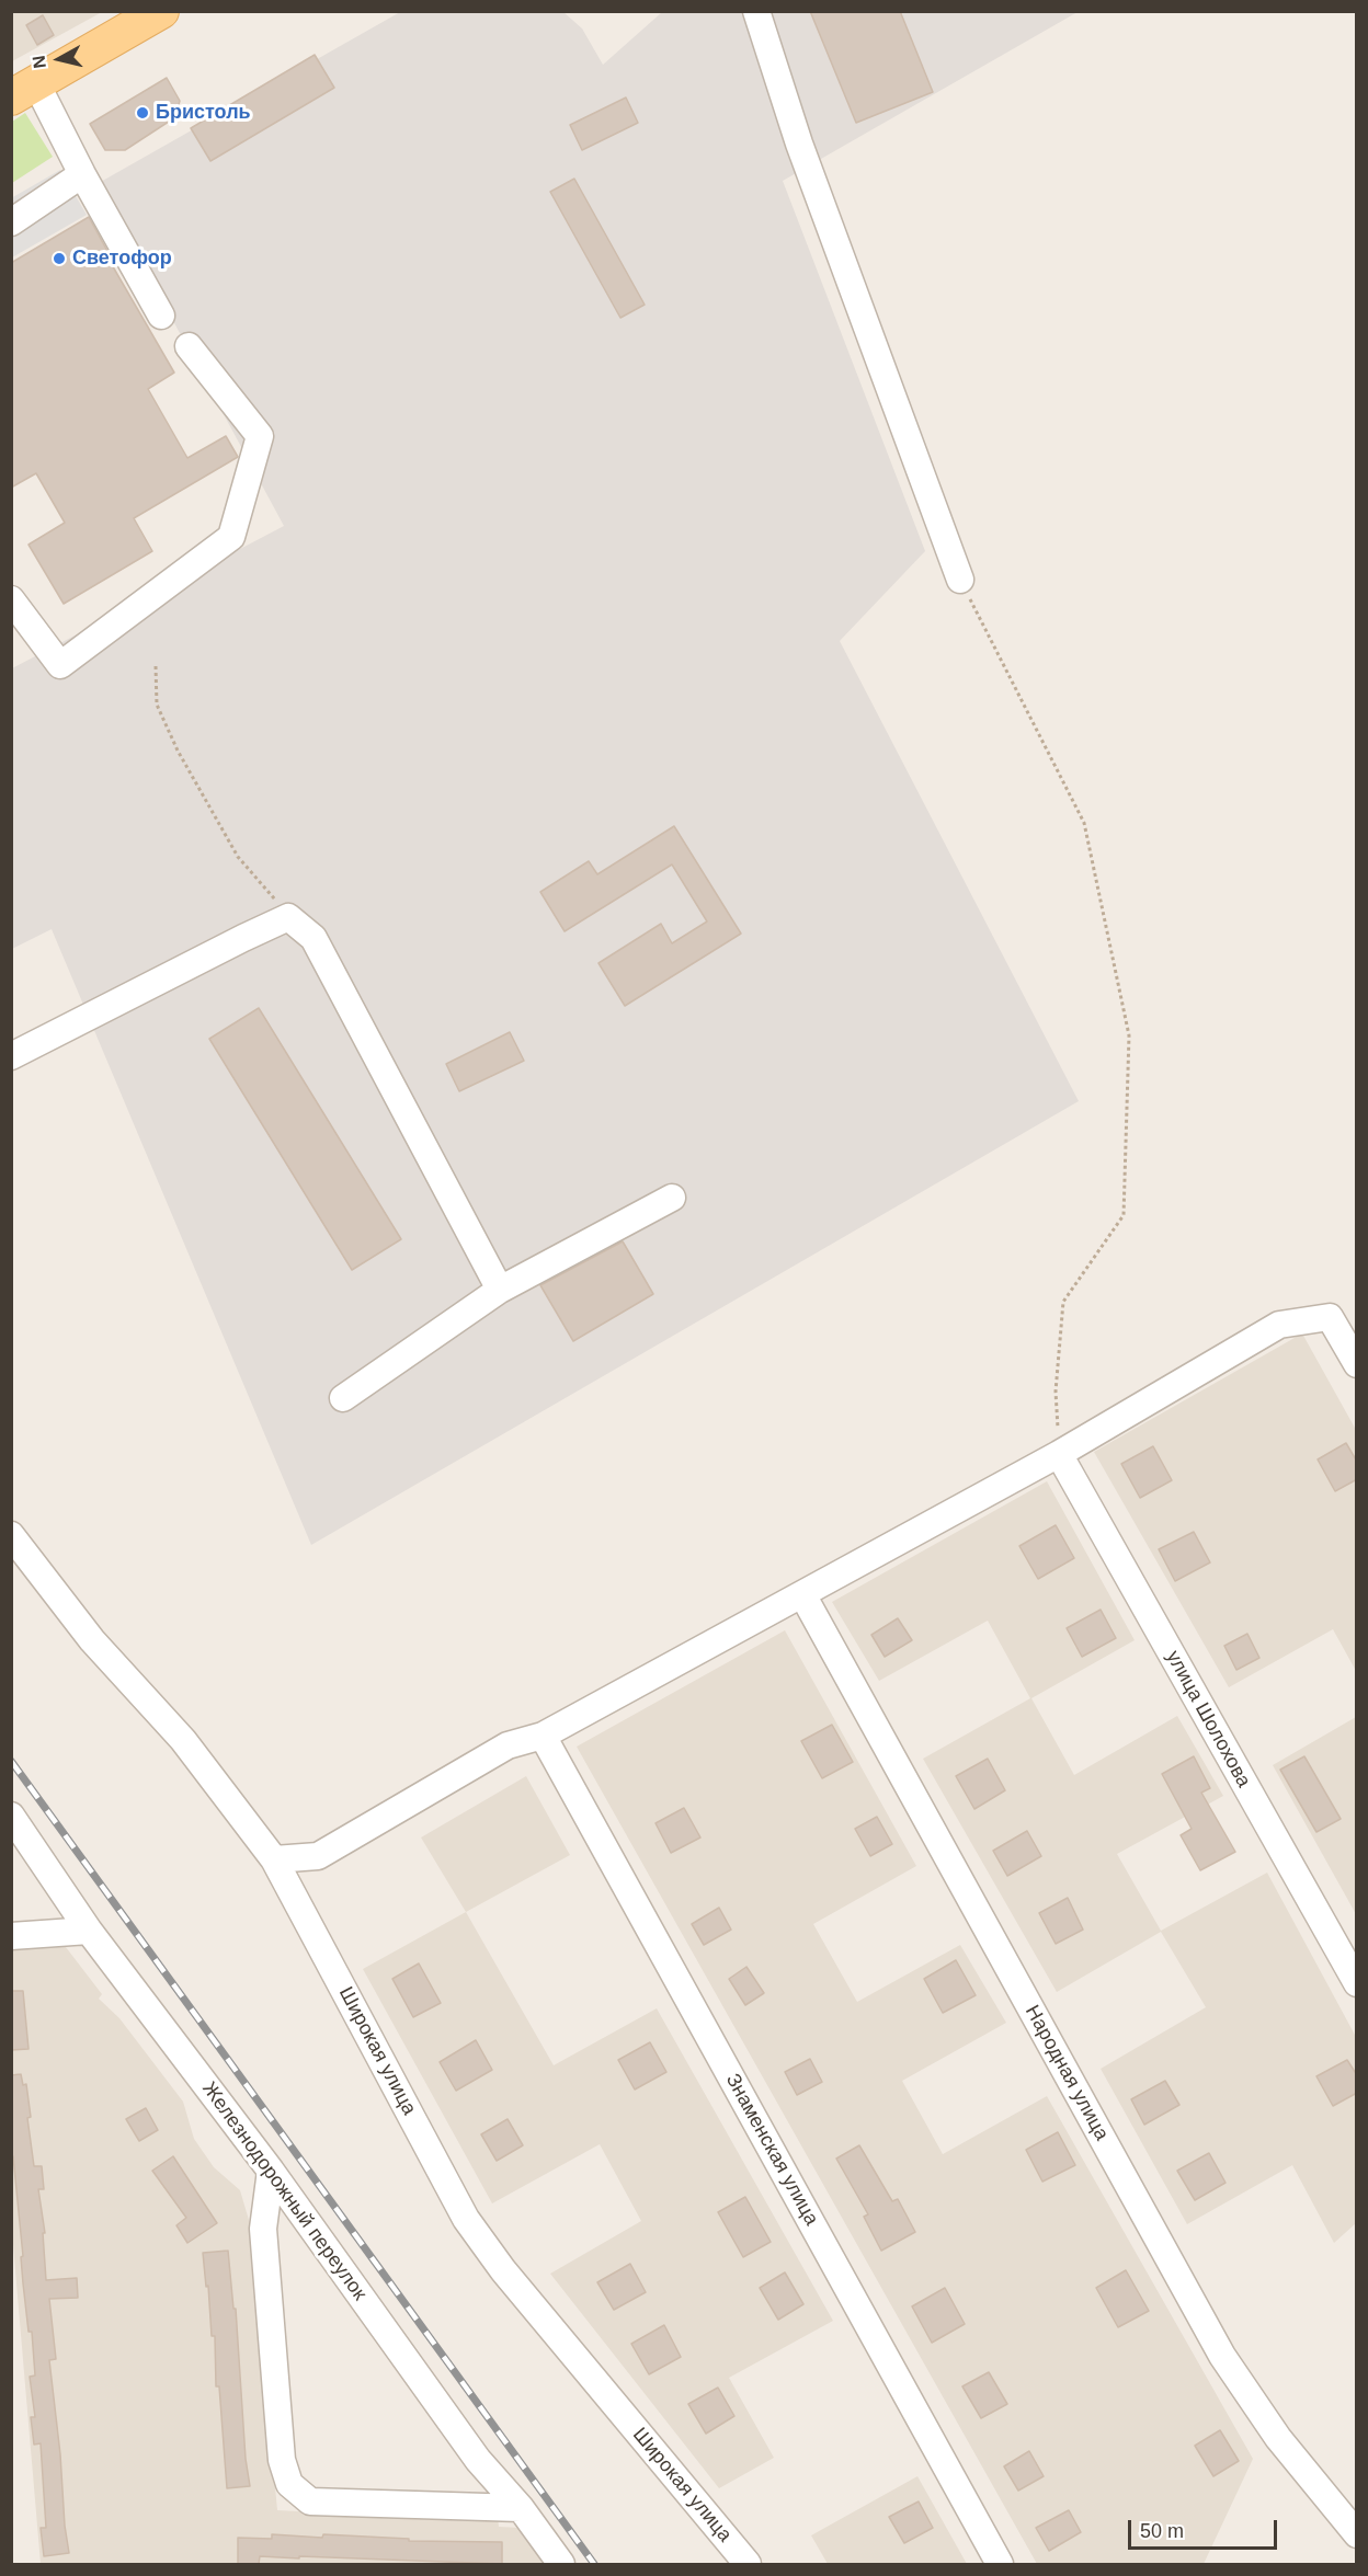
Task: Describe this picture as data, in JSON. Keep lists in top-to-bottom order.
{
  "streets": {
    "street": [
      "улица Шолохова",
      "Широкая улица",
      "Народная улица",
      "Знаменская улица",
      "Железнодорожный переулок"
    ]
  },
  "places": ["Бристоль", "Светофор"],
  "scale_bar": "50 m",
  "north": "left"
}
